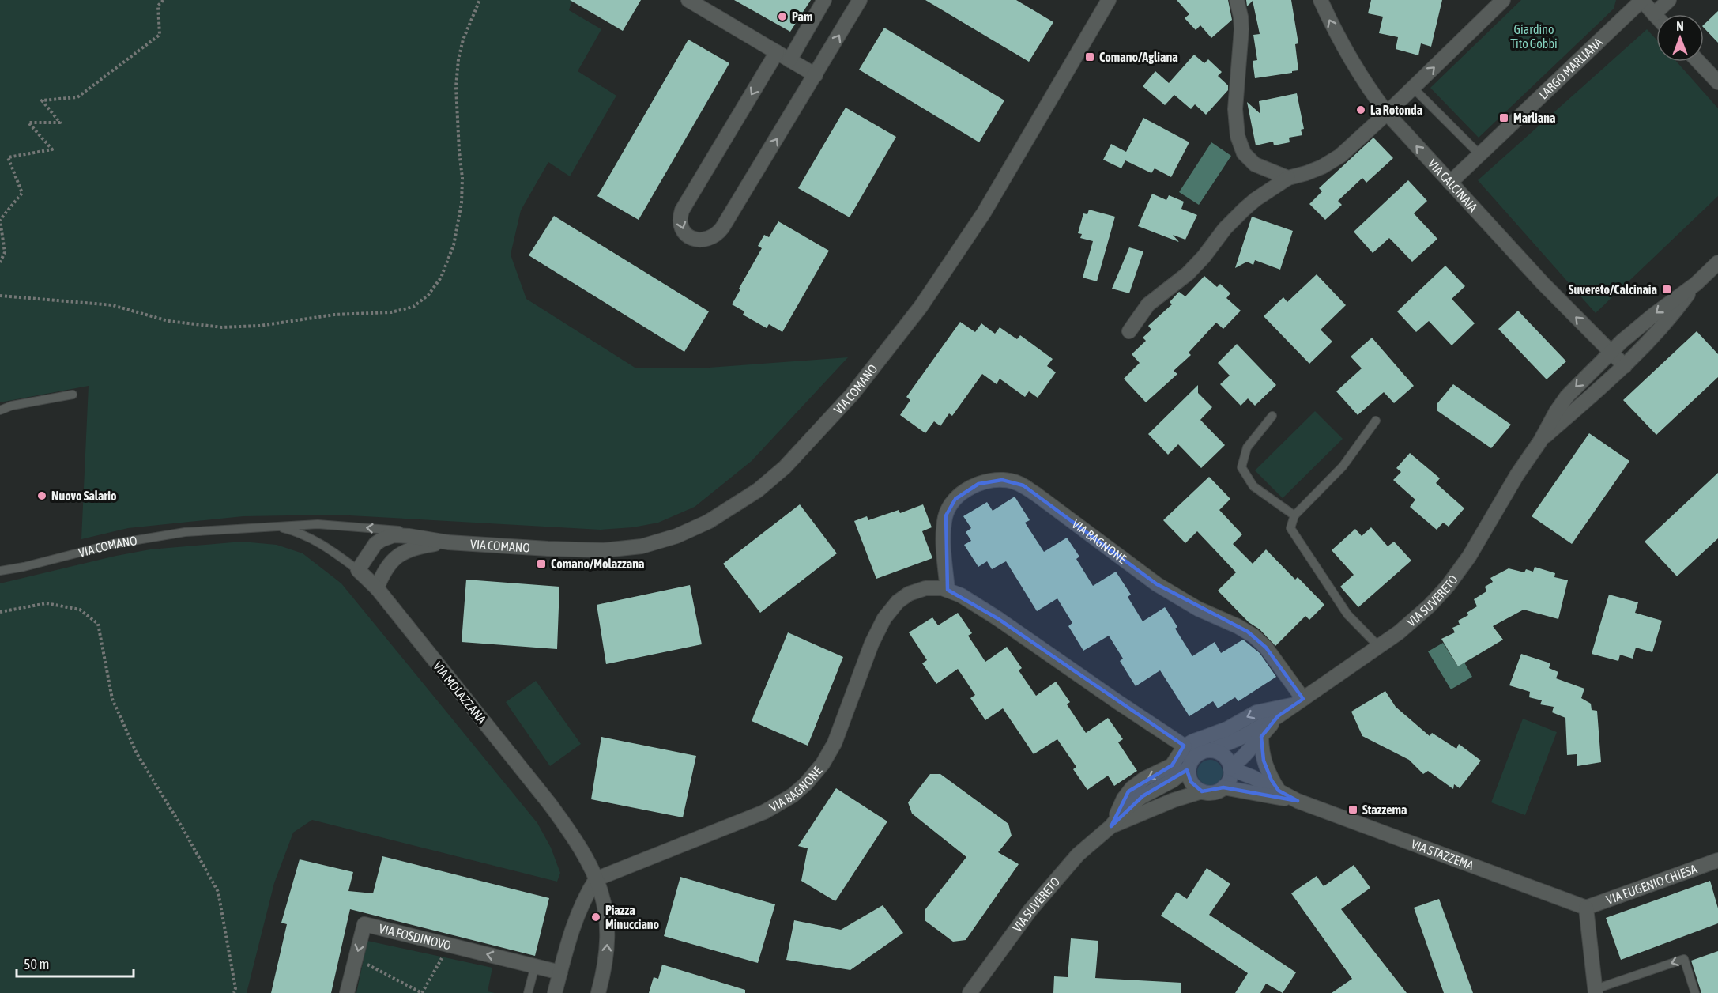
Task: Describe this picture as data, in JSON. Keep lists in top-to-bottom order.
{
  "streets": {
    "street": [
      "LARGO MARLIANA",
      "VIA CALCINAIA",
      "VIA COMANO",
      "VIA BAGNONE",
      "VIA SUVERETO",
      "VIA MOLAZZANA",
      "VIA STAZZEMA",
      "VIA EUGENIO CHIESA",
      "VIA FOSDINOVO"
    ]
  },
  "crossings": [
    ["LARGO MARLIANA", "VIA CALCINAIA"],
    ["VIA CALCINAIA", "VIA SUVERETO"],
    ["VIA COMANO", "VIA MOLAZZANA"],
    ["VIA BAGNONE", "VIA SUVERETO"],
    ["VIA BAGNONE", "VIA MOLAZZANA"],
    ["VIA SUVERETO", "VIA STAZZEMA"],
    ["VIA STAZZEMA", "VIA EUGENIO CHIESA"]
  ],
  "one_way": ["VIA CALCINAIA"],
  "parks": ["Giardino Tito Gobbi"],
  "places": {
    "other": [
      "Pam",
      "La Rotonda",
      "Nuovo Salario",
      "Piazza Minucciano"
    ],
    "transit": [
      "Comano/Agliana",
      "Marliana",
      "Suvereto/Calcinaia",
      "Comano/Molazzana",
      "Stazzema"
    ]
  },
  "scale_bar": "50 m",
  "north": "top"
}
